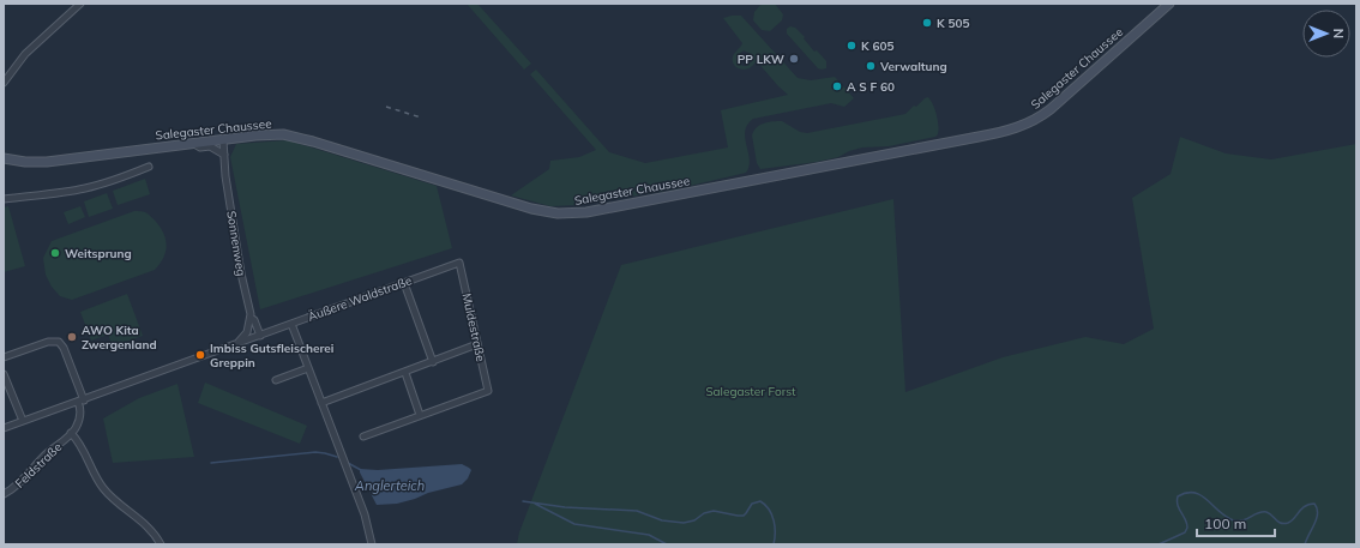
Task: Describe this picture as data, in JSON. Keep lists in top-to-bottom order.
{
  "streets": {
    "main road": ["Salegaster Chaussee"],
    "street": [
      "Sonnenweg",
      "Äußere Waldstraße",
      "Muldestraße",
      "Feldstraße"
    ]
  },
  "crossings": [
    ["Salegaster Chaussee", "Sonnenweg"],
    ["Äußere Waldstraße", "Muldestraße"],
    ["Äußere Waldstraße", "Feldstraße"]
  ],
  "water": ["Anglerteich"],
  "parks": ["Salegaster Forst"],
  "places": [
    "K 505",
    "K 605",
    "PP LKW",
    "Verwaltung",
    "A S F 60",
    "Weitsprung",
    "AWO Kita Zwergenland",
    "Imbiss Gutsfleischerei Greppin"
  ],
  "scale_bar": "100 m",
  "north": "right"
}
